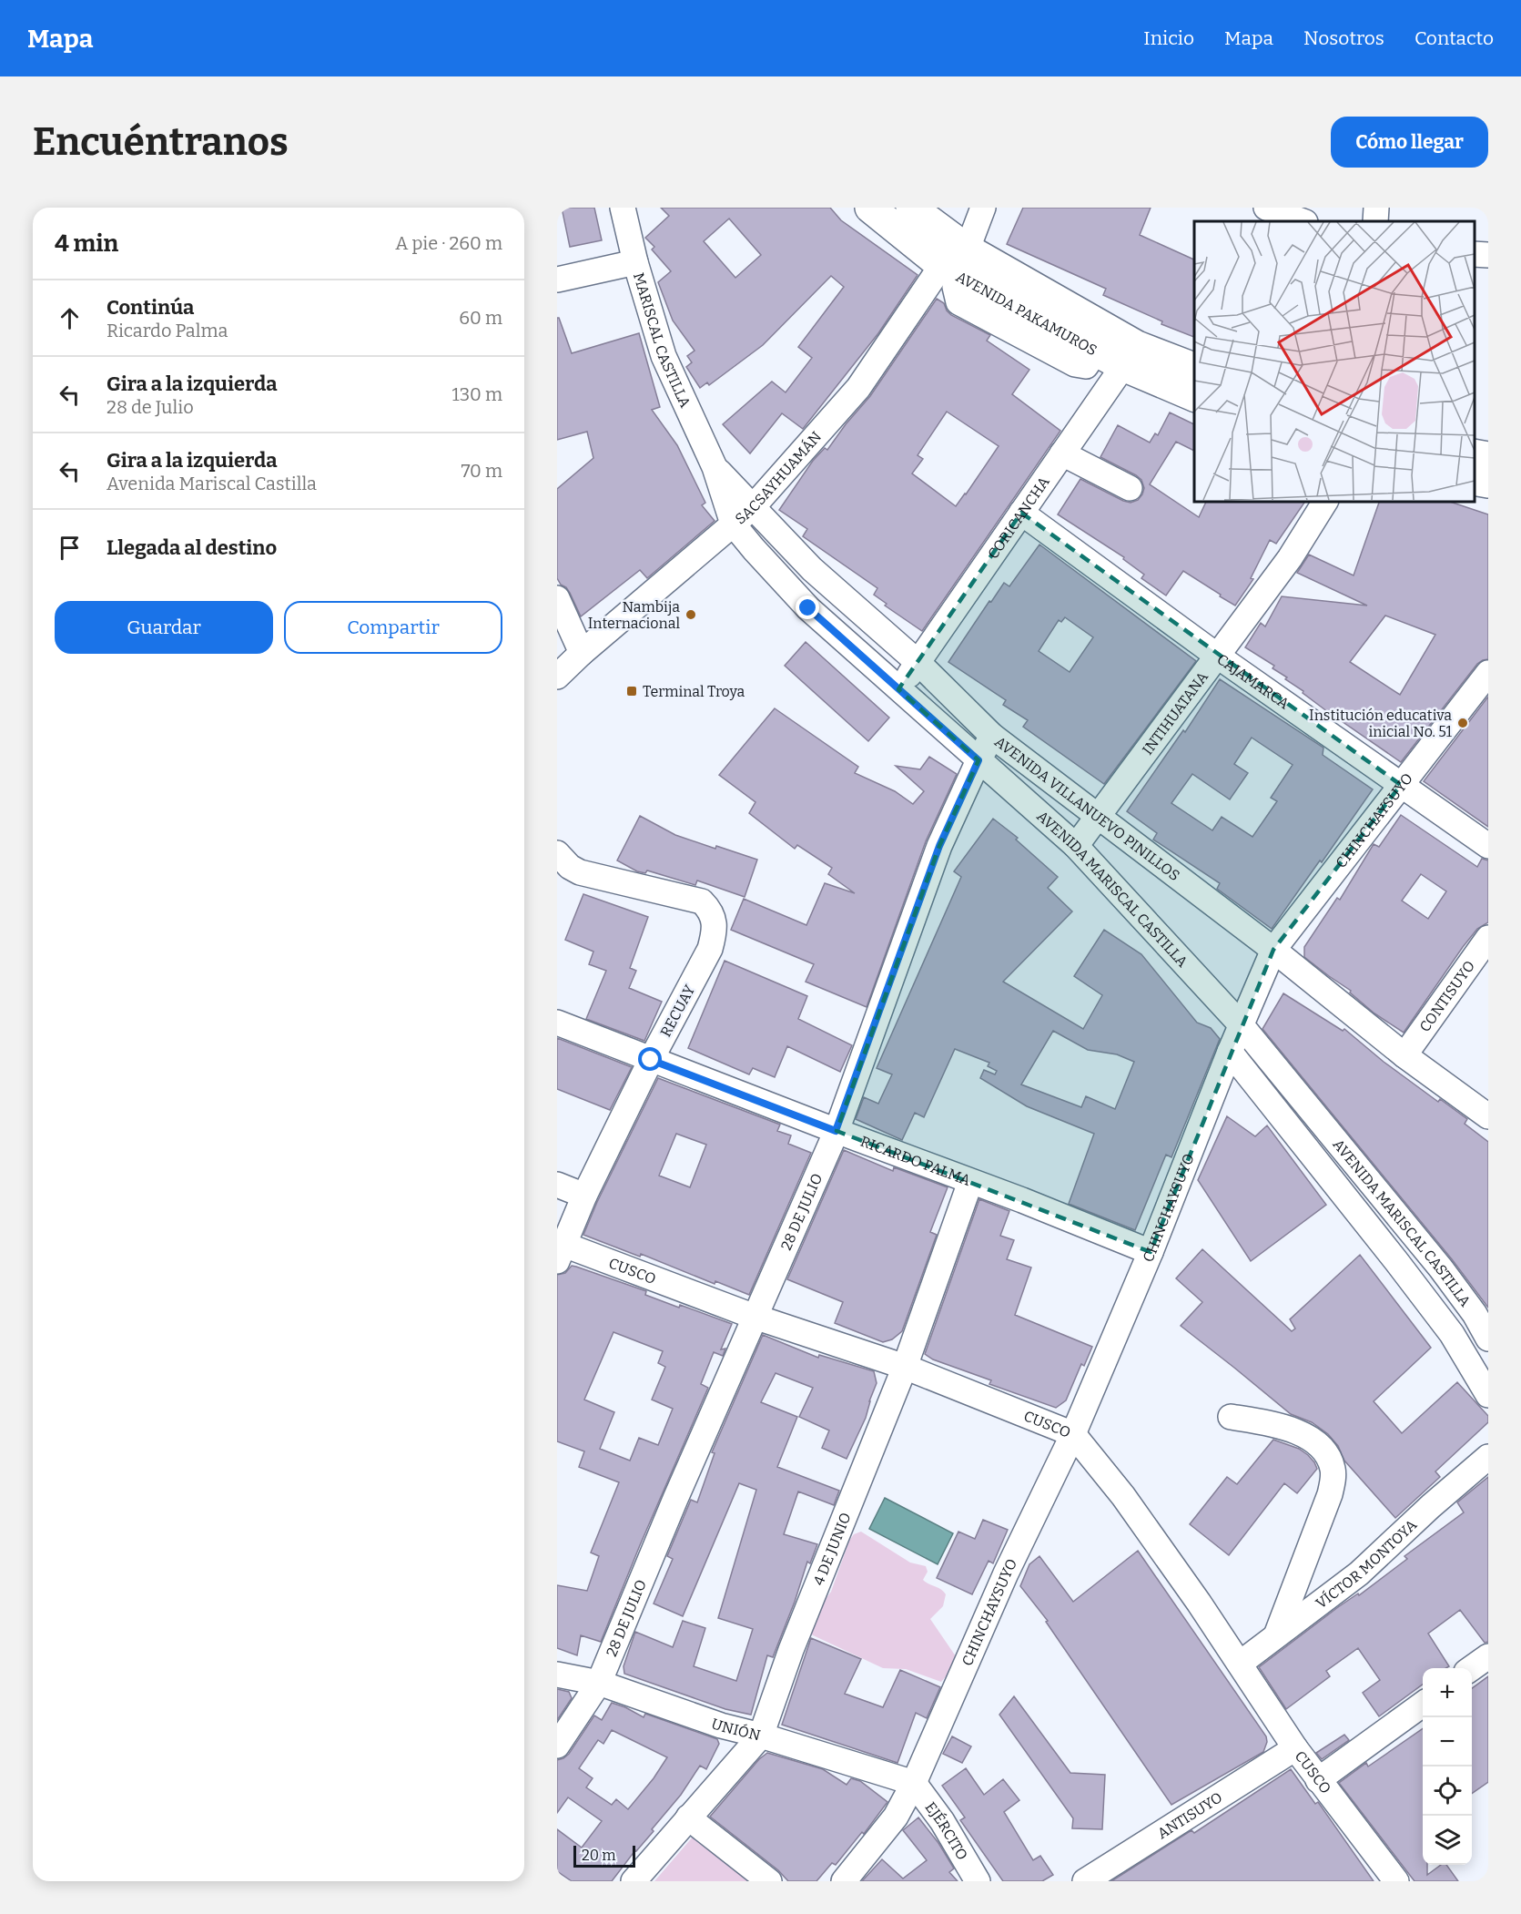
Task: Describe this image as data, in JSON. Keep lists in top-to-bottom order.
{
  "streets": {
    "highway": ["AVENIDA PAKAMUROS"],
    "street": [
      "MARISCAL CASTILLA",
      "SACSAYHUAMÁN",
      "CORICANCHA",
      "CAJAMARCA",
      "INTIHUATANA",
      "AVENIDA VILLANUEVO PINILLOS",
      "CHINCHAYSUYO",
      "AVENIDA MARISCAL CASTILLA",
      "CONTISUYO",
      "RECUAY",
      "RICARDO PALMA",
      "28 DE JULIO",
      "CUSCO",
      "4 DE JUNIO",
      "VÍCTOR MONTOYA",
      "UNIÓN",
      "ANTISUYO",
      "EJÉRCITO"
    ]
  },
  "crossings": [
    ["AVENIDA PAKAMUROS", "SACSAYHUAMÁN"],
    ["AVENIDA PAKAMUROS", "CORICANCHA"],
    ["MARISCAL CASTILLA", "AVENIDA VILLANUEVO PINILLOS"],
    ["MARISCAL CASTILLA", "AVENIDA MARISCAL CASTILLA"],
    ["SACSAYHUAMÁN", "AVENIDA VILLANUEVO PINILLOS"],
    ["SACSAYHUAMÁN", "AVENIDA MARISCAL CASTILLA"],
    ["CORICANCHA", "CAJAMARCA"],
    ["CORICANCHA", "AVENIDA VILLANUEVO PINILLOS"],
    ["CORICANCHA", "AVENIDA MARISCAL CASTILLA"],
    ["CAJAMARCA", "INTIHUATANA"],
    ["CAJAMARCA", "CHINCHAYSUYO"],
    ["INTIHUATANA", "AVENIDA VILLANUEVO PINILLOS"],
    ["INTIHUATANA", "AVENIDA MARISCAL CASTILLA"],
    ["AVENIDA VILLANUEVO PINILLOS", "CHINCHAYSUYO"],
    ["AVENIDA VILLANUEVO PINILLOS", "AVENIDA MARISCAL CASTILLA"],
    ["AVENIDA VILLANUEVO PINILLOS", "CONTISUYO"],
    ["AVENIDA VILLANUEVO PINILLOS", "28 DE JULIO"],
    ["CHINCHAYSUYO", "AVENIDA MARISCAL CASTILLA"],
    ["CHINCHAYSUYO", "RICARDO PALMA"],
    ["CHINCHAYSUYO", "CUSCO"],
    ["CHINCHAYSUYO", "UNIÓN"],
    ["CHINCHAYSUYO", "EJÉRCITO"],
    ["AVENIDA MARISCAL CASTILLA", "28 DE JULIO"],
    ["RECUAY", "RICARDO PALMA"],
    ["RECUAY", "CUSCO"],
    ["RICARDO PALMA", "28 DE JULIO"],
    ["RICARDO PALMA", "4 DE JUNIO"],
    ["28 DE JULIO", "CUSCO"],
    ["28 DE JULIO", "UNIÓN"],
    ["CUSCO", "4 DE JUNIO"],
    ["CUSCO", "VÍCTOR MONTOYA"],
    ["CUSCO", "ANTISUYO"],
    ["4 DE JUNIO", "UNIÓN"],
    ["UNIÓN", "EJÉRCITO"]
  ],
  "places": {
    "other": ["Nambija Internacional", "Institución educativa inicial No. 51"],
    "transit": ["Terminal Troya"]
  },
  "scale_bar": "20 m",
  "page": {
    "header": "Mapa",
    "nav": [
      "Inicio",
      "Mapa",
      "Nosotros",
      "Contacto"
    ],
    "buttons": [
      "Cómo llegar",
      ["Guardar", "Compartir"]
    ],
    "title": "Encuéntranos",
    "heading": ["4 min", "A pie · 260 m"],
    "list": [
      ["Continúa", "Ricardo Palma", "60 m"],
      ["Gira a la izquierda", "28 de Julio", "130 m"],
      ["Gira a la izquierda", "Avenida Mariscal Castilla", "70 m"],
      "Llegada al destino"
    ],
    "map_buttons": ["+", "−"],
    "scale": "20 m"
  }
}
